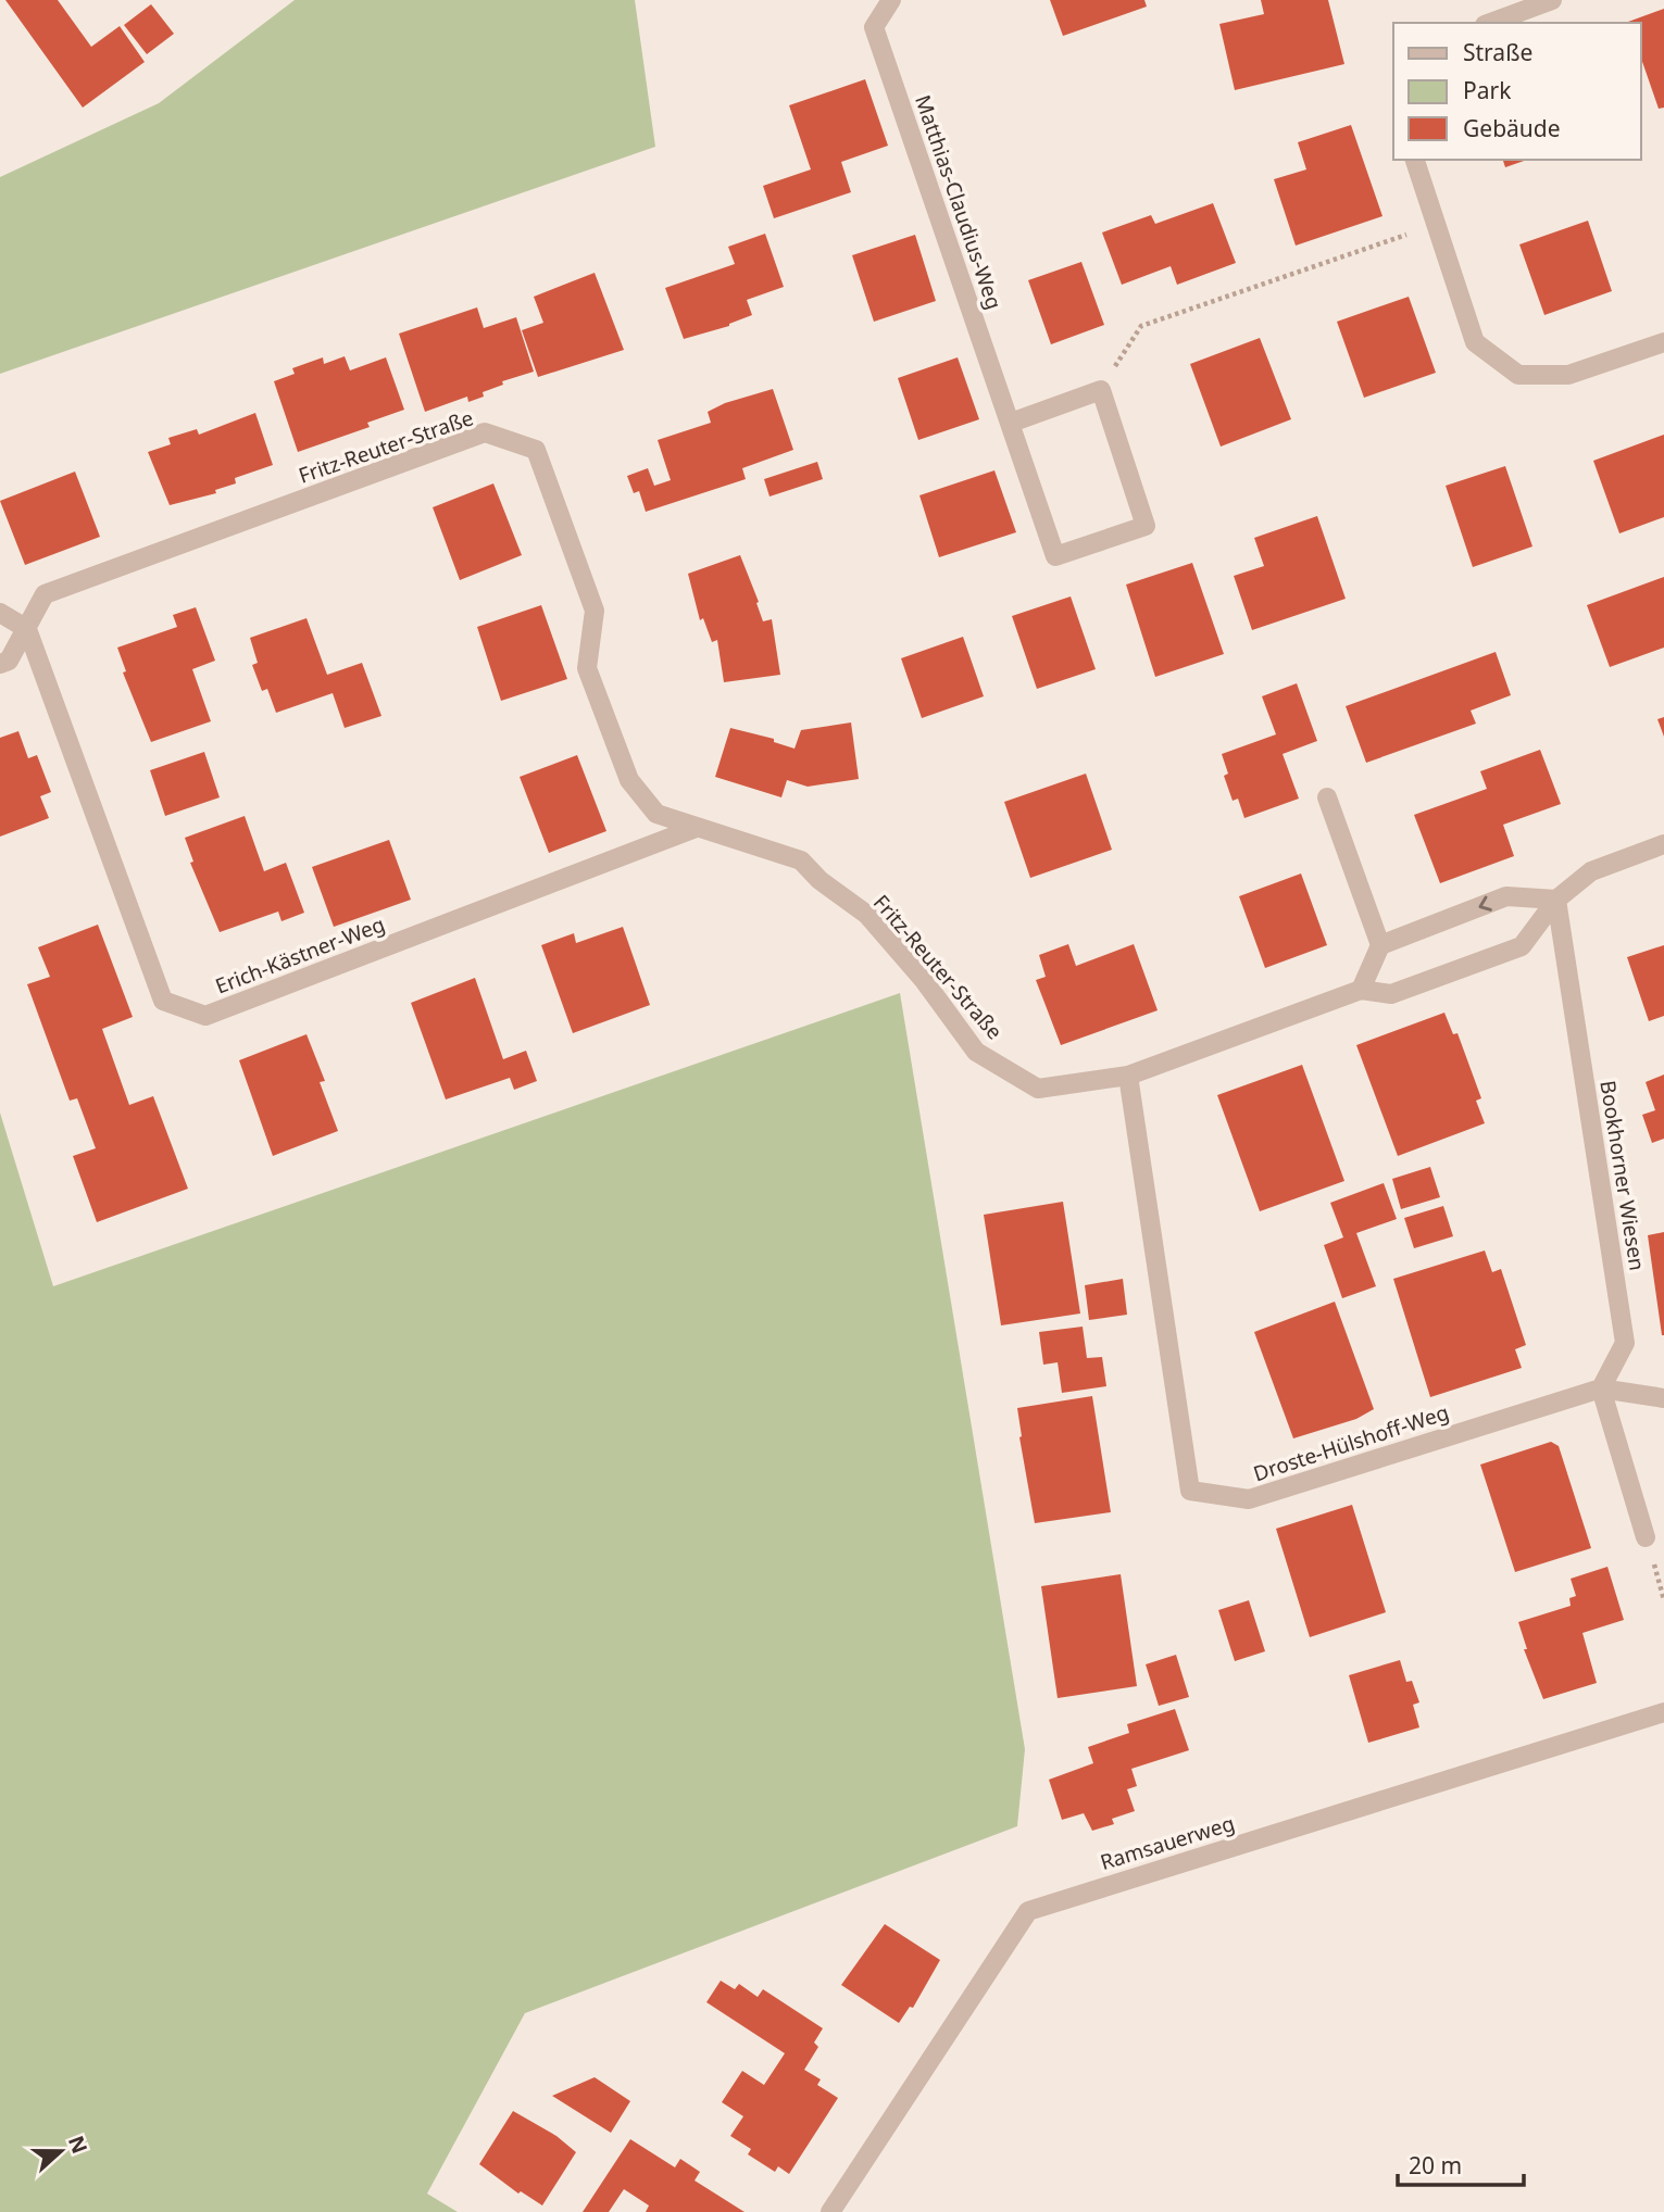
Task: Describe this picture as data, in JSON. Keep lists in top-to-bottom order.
{
  "streets": {
    "street": [
      "Matthias-Claudius-Weg",
      "Fritz-Reuter-Straße",
      "Erich-Kästner-Weg",
      "Bookhorner Wiesen",
      "Droste-Hülshoff-Weg",
      "Ramsauerweg"
    ]
  },
  "crossings": [
    ["Fritz-Reuter-Straße", "Erich-Kästner-Weg"],
    ["Fritz-Reuter-Straße", "Bookhorner Wiesen"],
    ["Fritz-Reuter-Straße", "Droste-Hülshoff-Weg"],
    ["Bookhorner Wiesen", "Droste-Hülshoff-Weg"]
  ],
  "legend": ["Straße", "Park", "Gebäude"],
  "scale_bar": "20 m",
  "north": "right"
}
